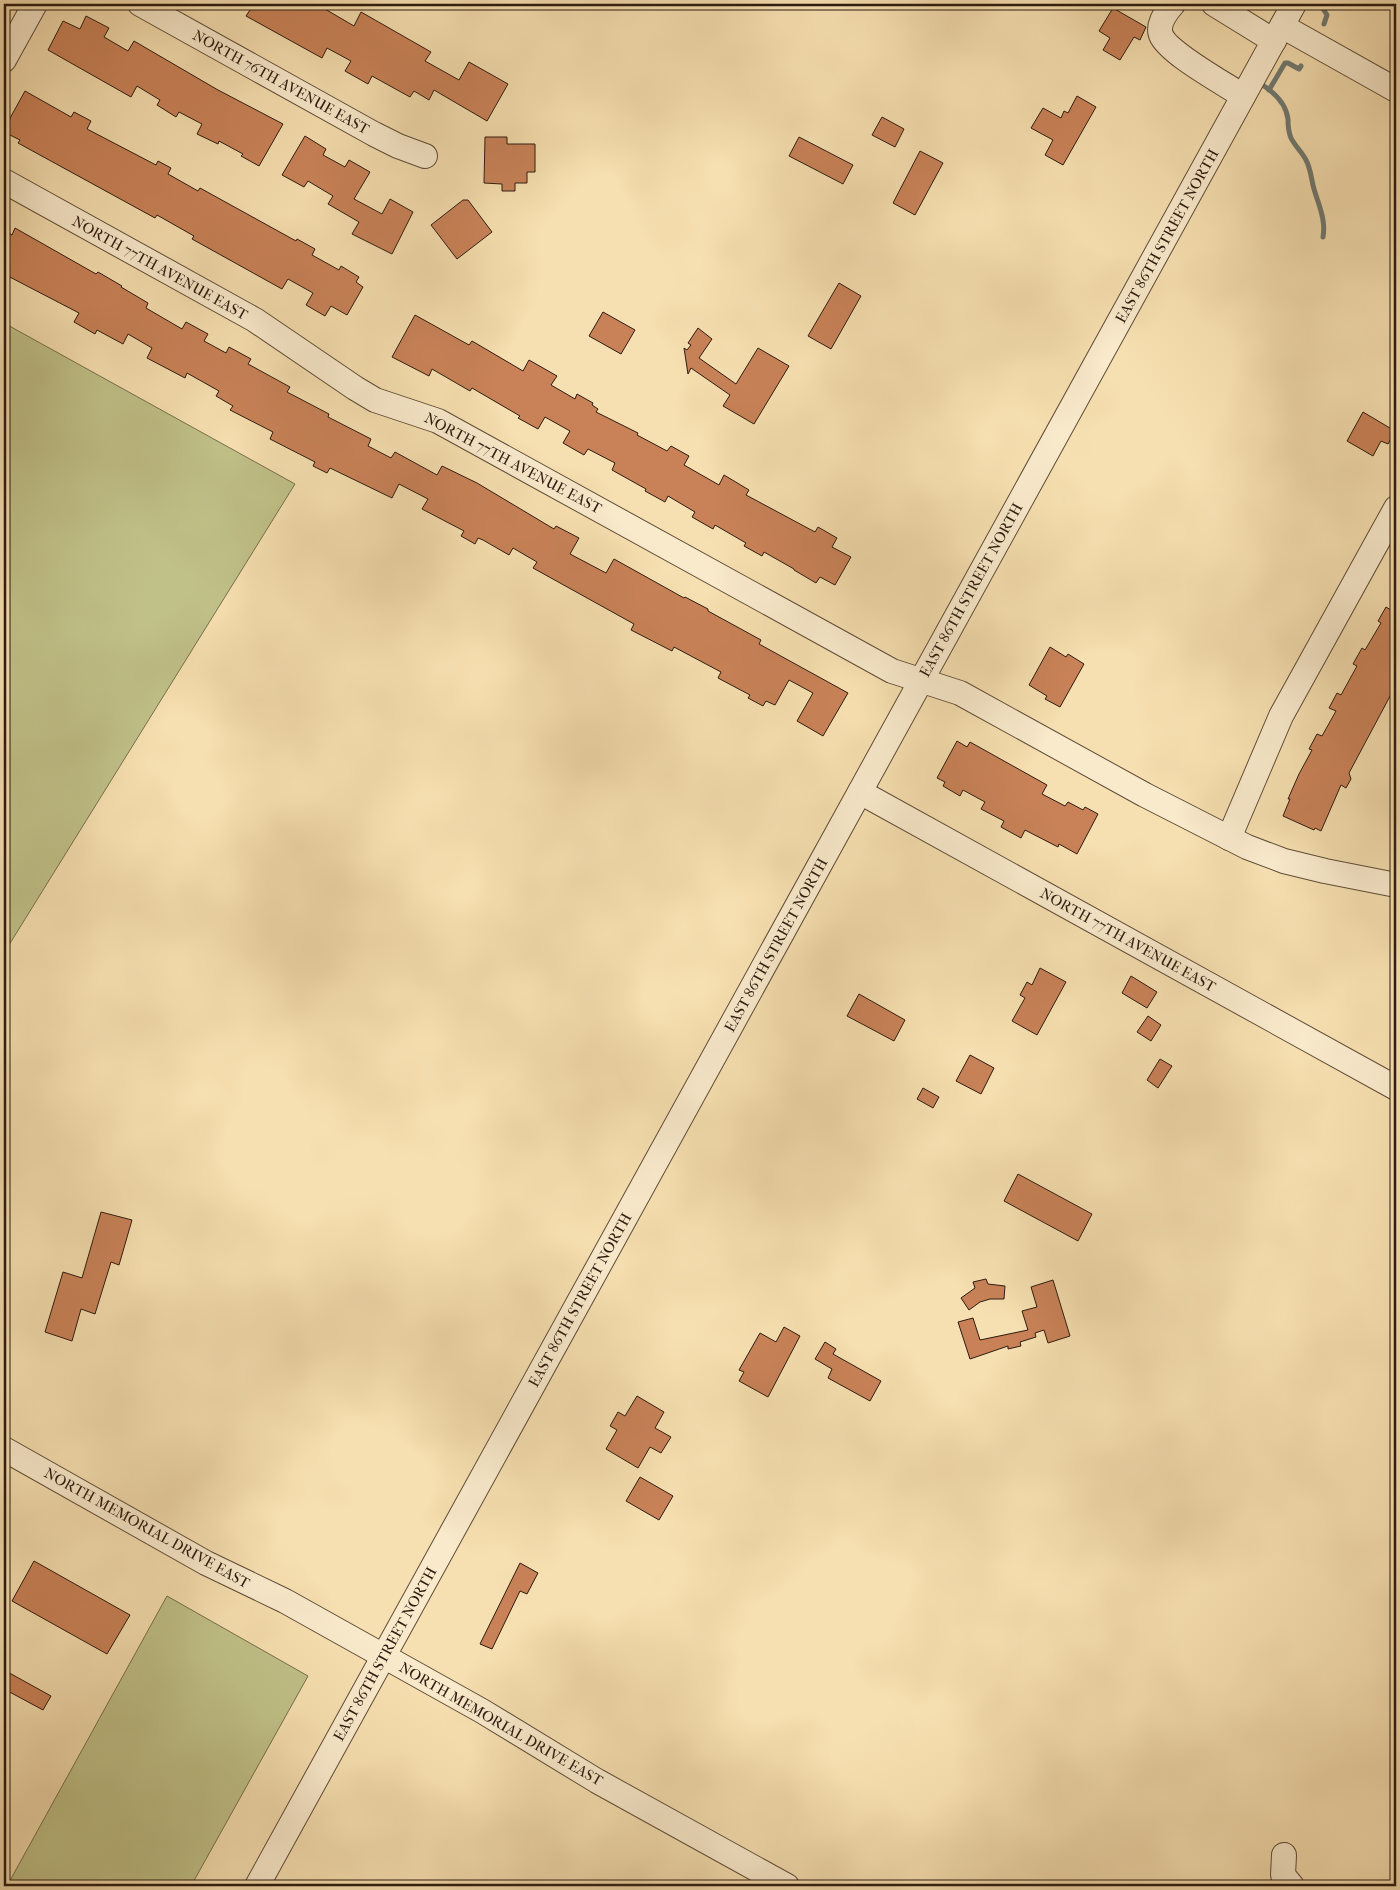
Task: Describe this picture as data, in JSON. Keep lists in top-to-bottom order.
{
  "streets": {
    "street": [
      "NORTH 76TH AVENUE EAST",
      "EAST 86TH STREET NORTH",
      "NORTH 77TH AVENUE EAST",
      "NORTH MEMORIAL DRIVE EAST"
    ]
  },
  "crossings": [
    ["EAST 86TH STREET NORTH", "NORTH 77TH AVENUE EAST"],
    ["EAST 86TH STREET NORTH", "NORTH MEMORIAL DRIVE EAST"]
  ]
}
